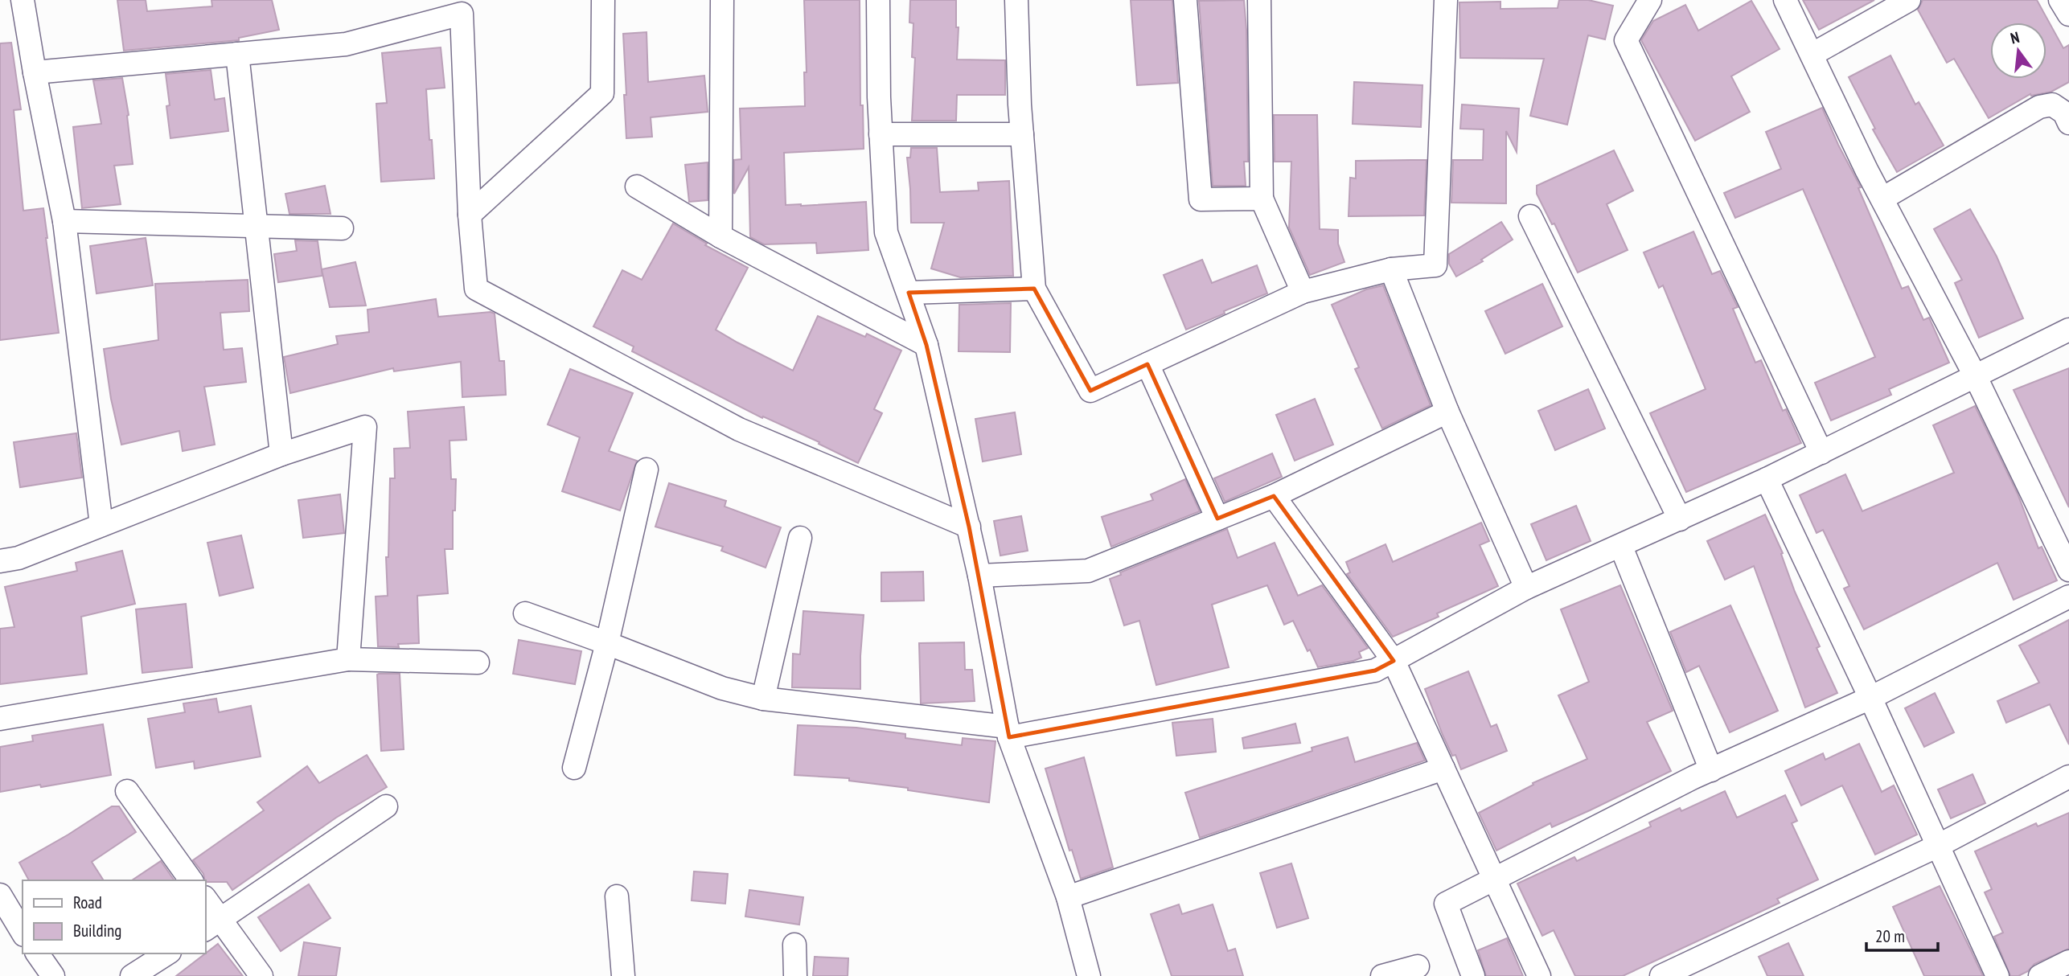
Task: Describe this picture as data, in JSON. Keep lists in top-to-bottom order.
{
  "legend": ["Road", "Building"],
  "scale_bar": "20 m",
  "north": "top"
}
